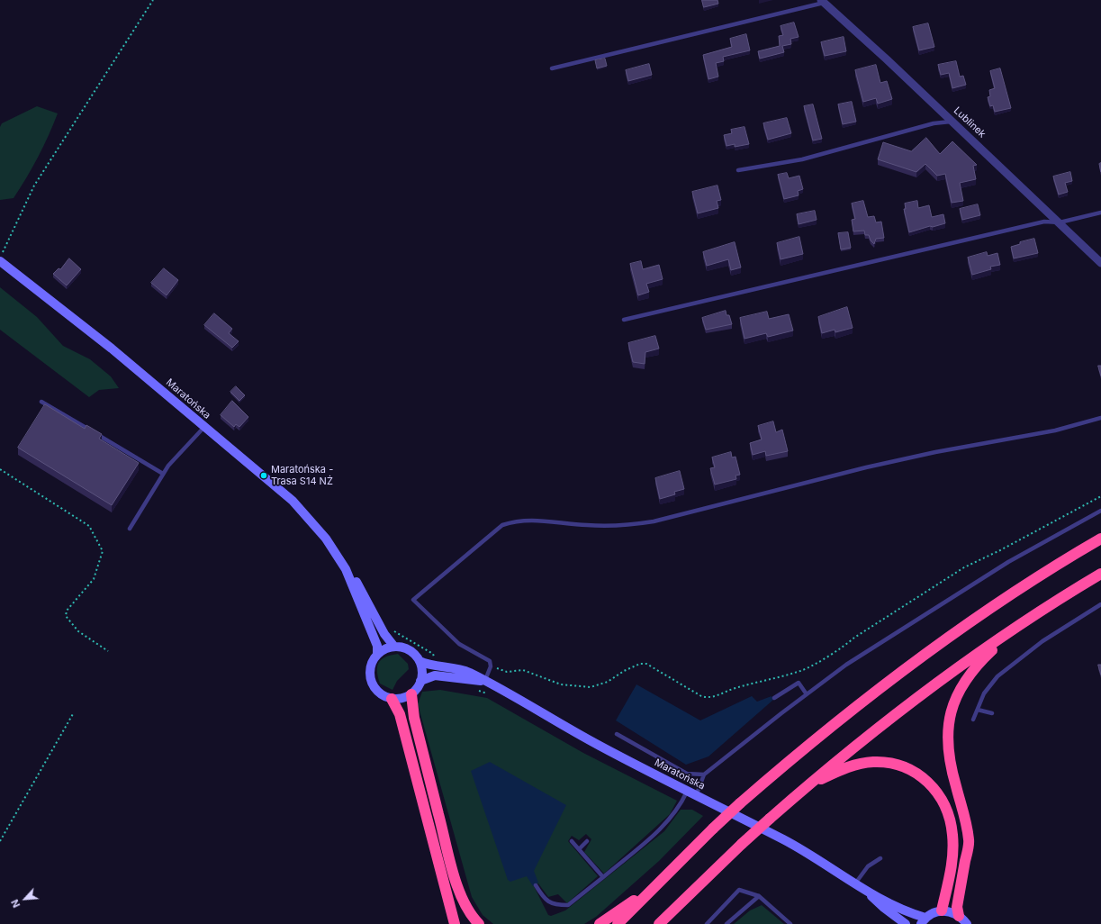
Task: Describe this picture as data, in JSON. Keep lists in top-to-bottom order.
{
  "streets": {
    "main road": ["Maratońska"],
    "street": ["Lublinek"]
  },
  "places": ["Maratońska - Trasa S14 NŻ"],
  "north": "bottom left"
}
